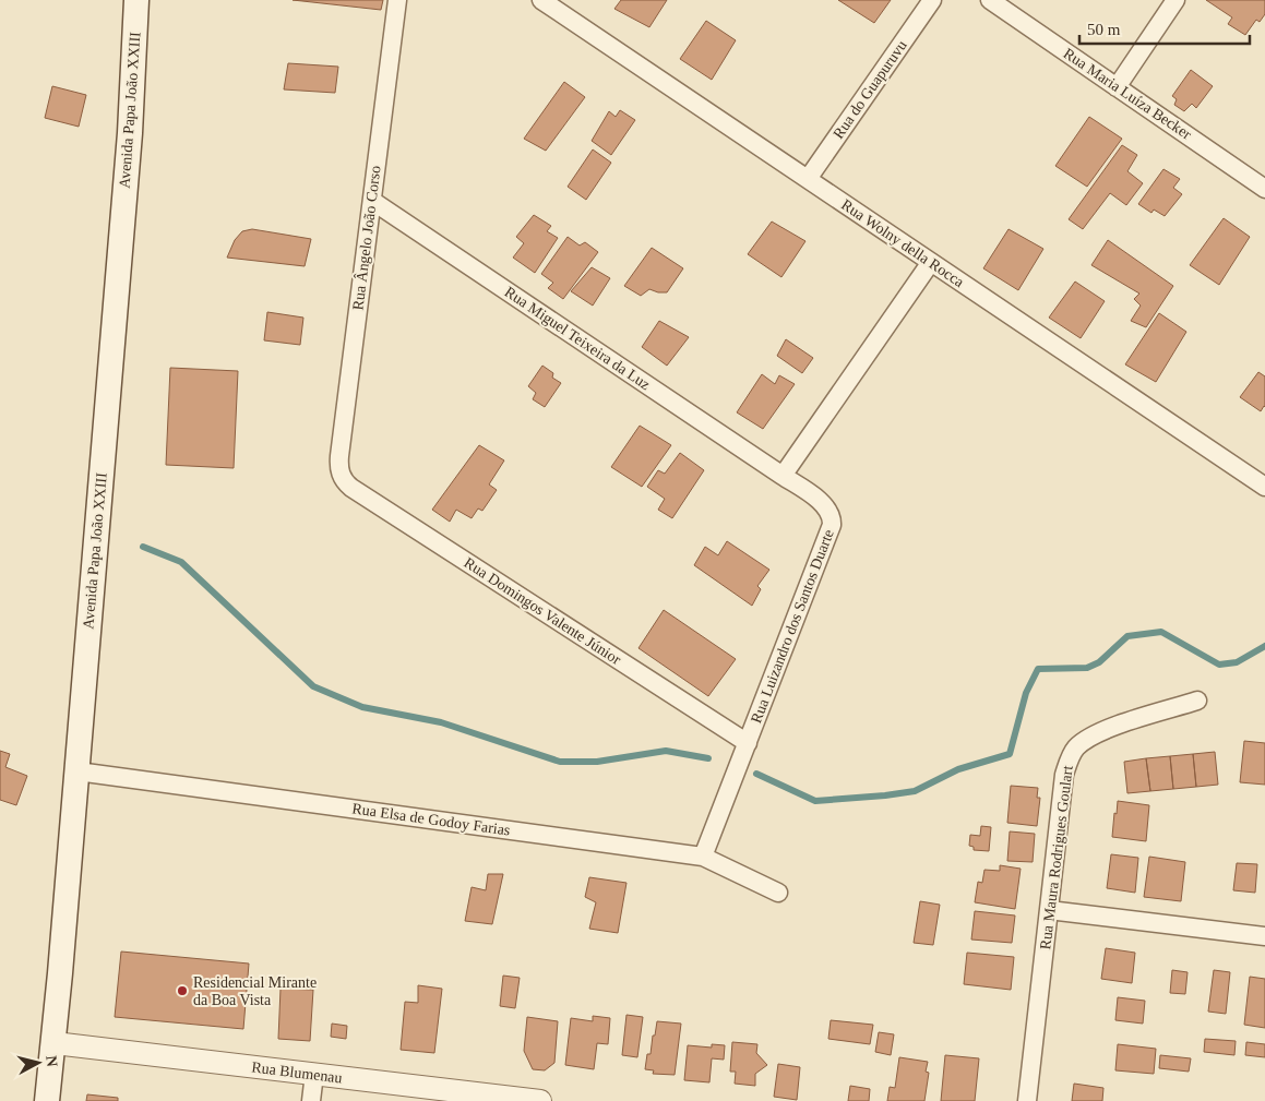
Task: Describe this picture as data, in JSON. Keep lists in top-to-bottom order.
{
  "streets": {
    "main road": ["Avenida Papa João XXIII"],
    "street": [
      "Rua do Guapuruvu",
      "Rua Maria Luíza Becker",
      "Rua Ângelo João Corso",
      "Rua Wolny della Rocca",
      "Rua Miguel Teixeira da Luz",
      "Rua Domingos Valente Júnior",
      "Rua Luizandro dos Santos Duarte",
      "Rua Elsa de Godoy Farias",
      "Rua Maura Rodrigues Goulart",
      "Rua Blumenau"
    ]
  },
  "crossings": [
    ["Rua do Guapuruvu", "Rua Wolny della Rocca"],
    ["Avenida Papa João XXIII", "Rua Elsa de Godoy Farias"],
    ["Avenida Papa João XXIII", "Rua Blumenau"],
    ["Rua Ângelo João Corso", "Rua Miguel Teixeira da Luz"],
    ["Rua Ângelo João Corso", "Rua Domingos Valente Júnior"],
    ["Rua Miguel Teixeira da Luz", "Rua Luizandro dos Santos Duarte"],
    ["Rua Domingos Valente Júnior", "Rua Luizandro dos Santos Duarte"],
    ["Rua Luizandro dos Santos Duarte", "Rua Elsa de Godoy Farias"]
  ],
  "places": ["Residencial Mirante da Boa Vista"],
  "scale_bar": "50 m",
  "north": "right"
}
